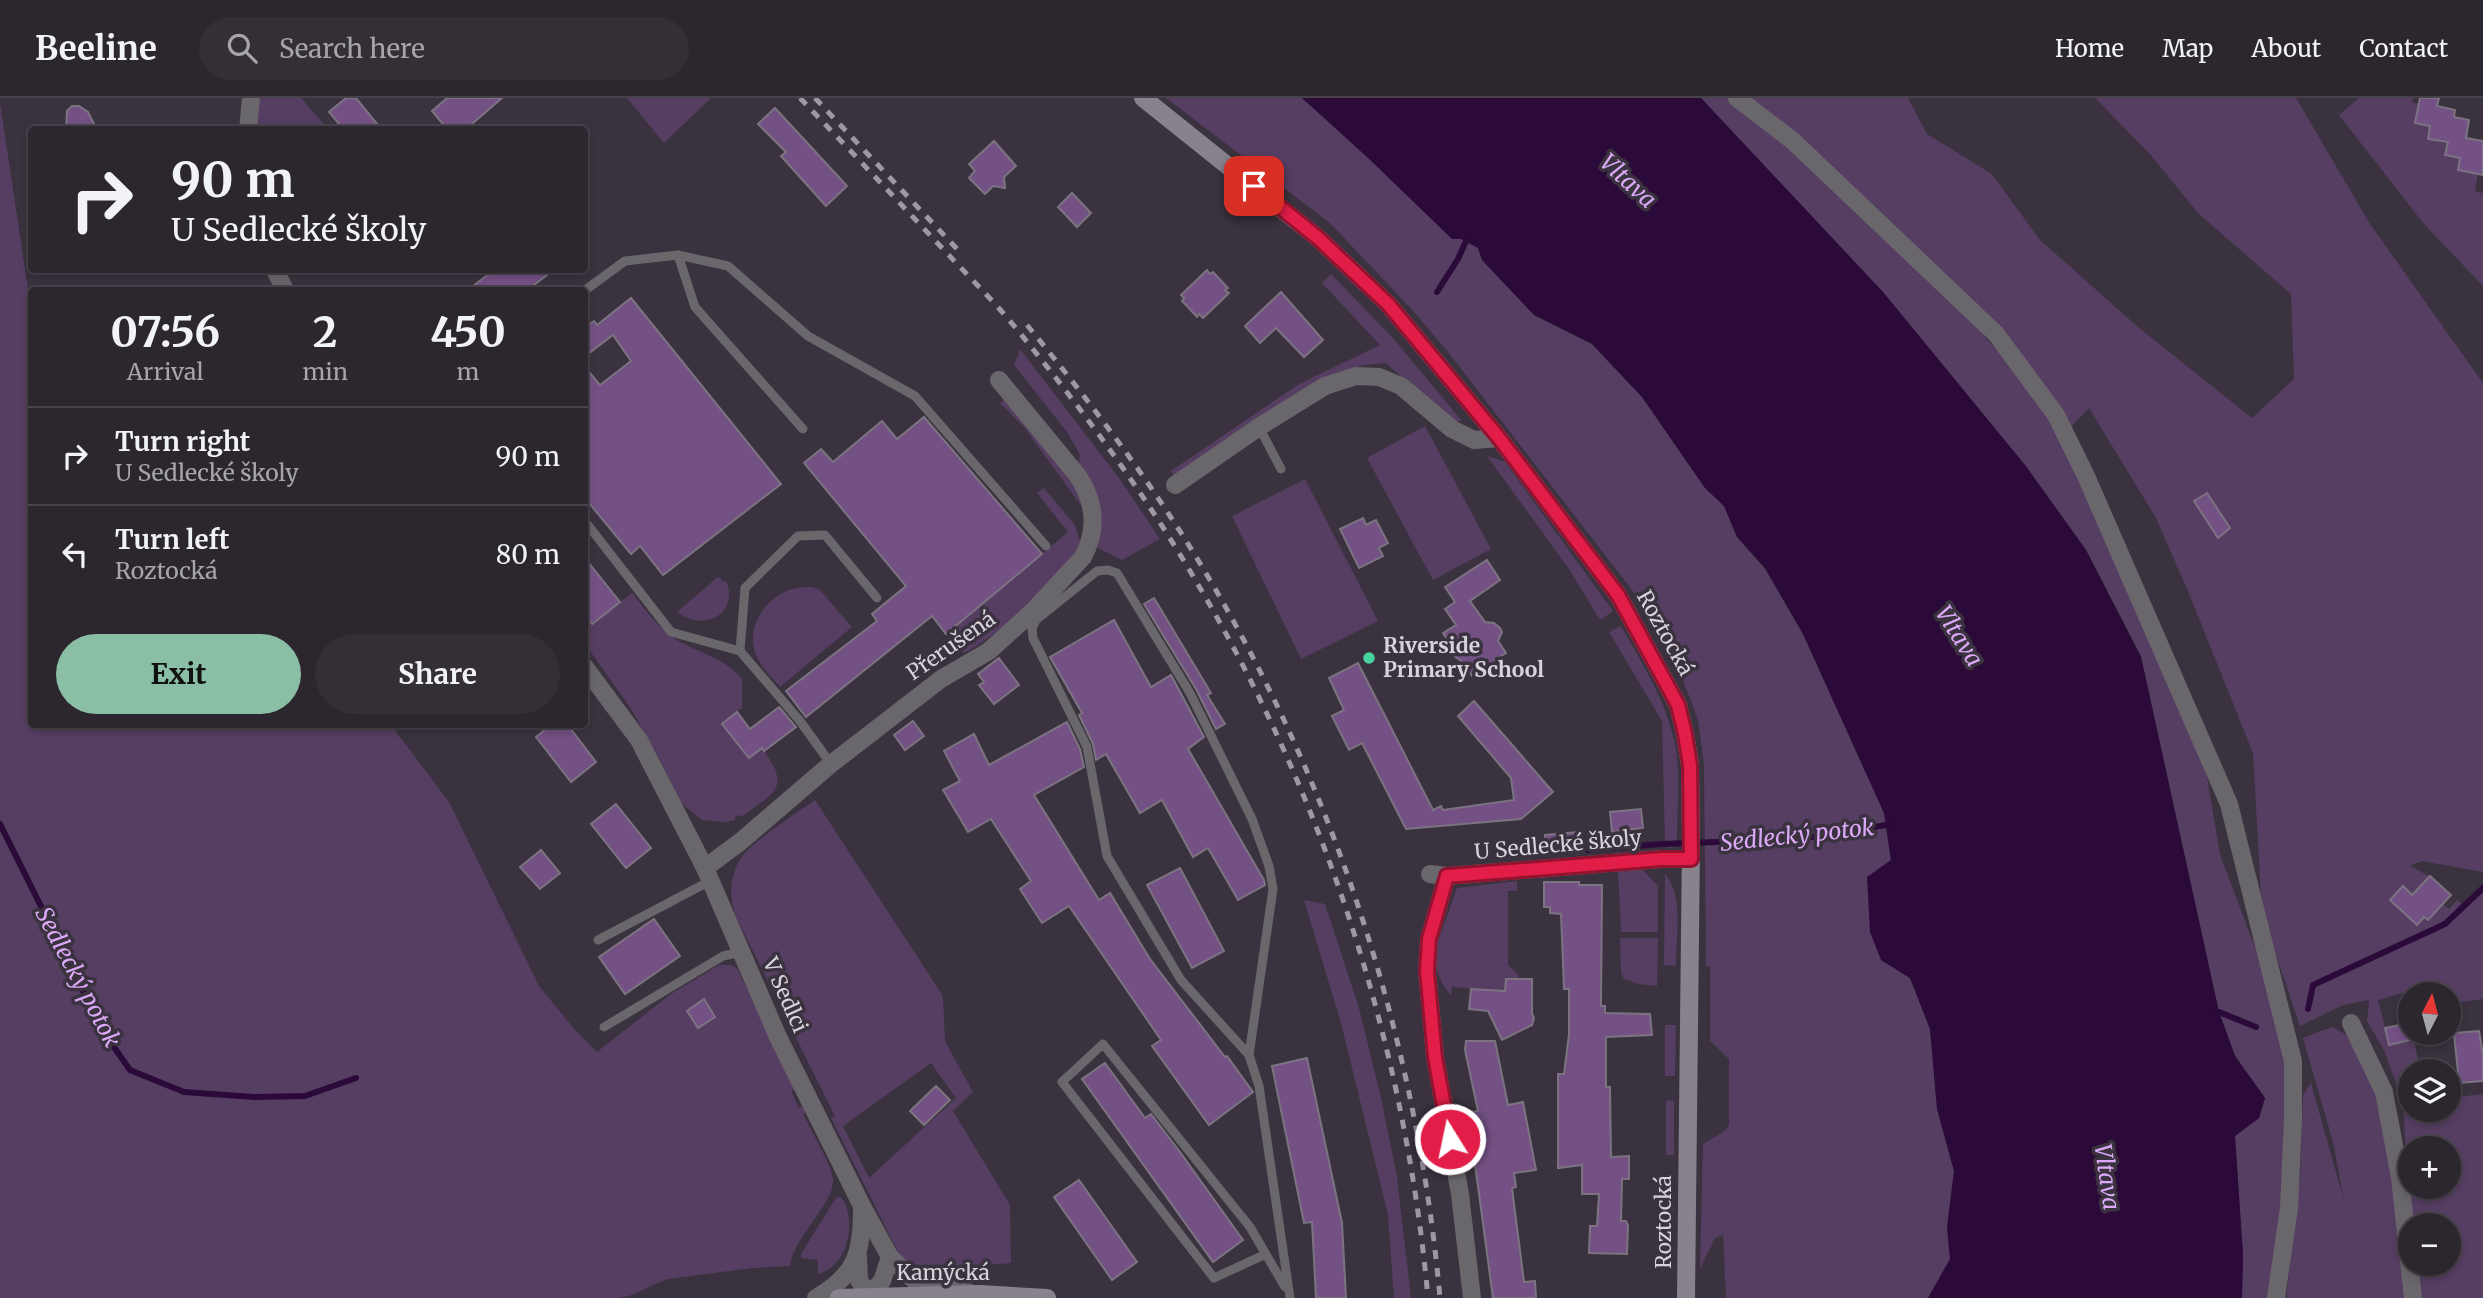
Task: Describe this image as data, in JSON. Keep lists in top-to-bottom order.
{
  "streets": {
    "main road": ["Roztocká", "Kamýcká"],
    "street": ["Přerušená", "U Sedlecké školy", "V Sedlci"]
  },
  "crossings": [
    ["Roztocká", "U Sedlecké školy"],
    ["Přerušená", "V Sedlci"],
    ["V Sedlci", "Kamýcká"]
  ],
  "water": ["Vltava", "Sedlecký potok"],
  "places": ["Riverside Primary School"],
  "north": "top",
  "page": {
    "header": "Beeline",
    "search": "Search here",
    "nav": [
      "Home",
      "Map",
      "About",
      "Contact"
    ],
    "turn": ["90 m", "U Sedlecké školy"],
    "eta": [
      "07:56",
      "Arrival",
      "2",
      "min",
      "450",
      "m"
    ],
    "list": [
      {
        "name": "Turn right",
        "note": "U Sedlecké školy",
        "value": "90 m"
      },
      {
        "name": "Turn left",
        "note": "Roztocká",
        "value": "80 m"
      }
    ],
    "buttons": ["Exit", "Share"],
    "map_buttons": ["+", "−"]
  }
}
